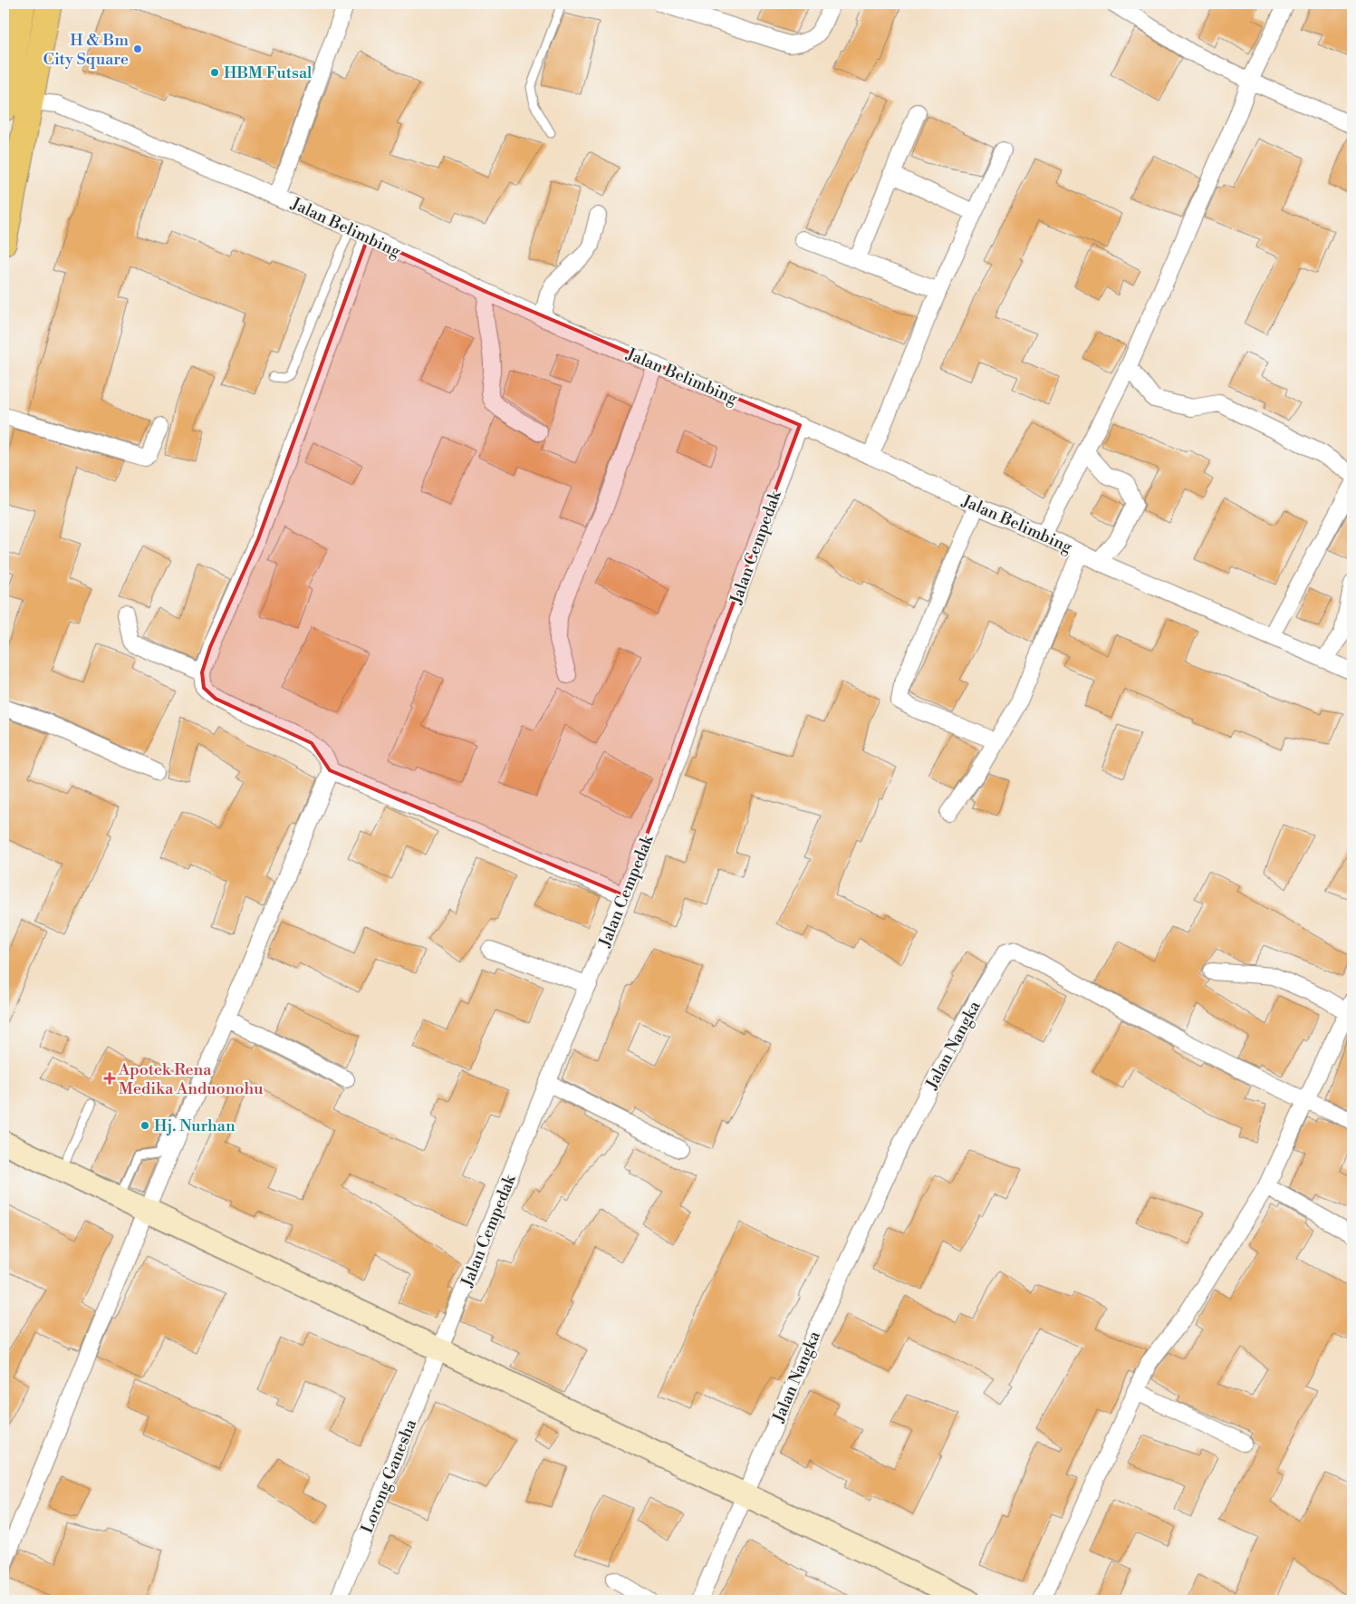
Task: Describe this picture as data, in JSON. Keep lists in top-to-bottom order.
{
  "streets": {
    "street": [
      "Jalan Belimbing",
      "Jalan Cempedak",
      "Jalan Nangka",
      "Lorong Ganesha"
    ]
  },
  "crossings": [
    ["Jalan Belimbing", "Jalan Cempedak"],
    ["Jalan Cempedak", "Lorong Ganesha"]
  ],
  "places": {
    "other": ["H & Bm City Square", "HBM Futsal", "Hj. Nurhan"],
    "health": ["Apotek Rena Medika Anduonohu"]
  }
}
